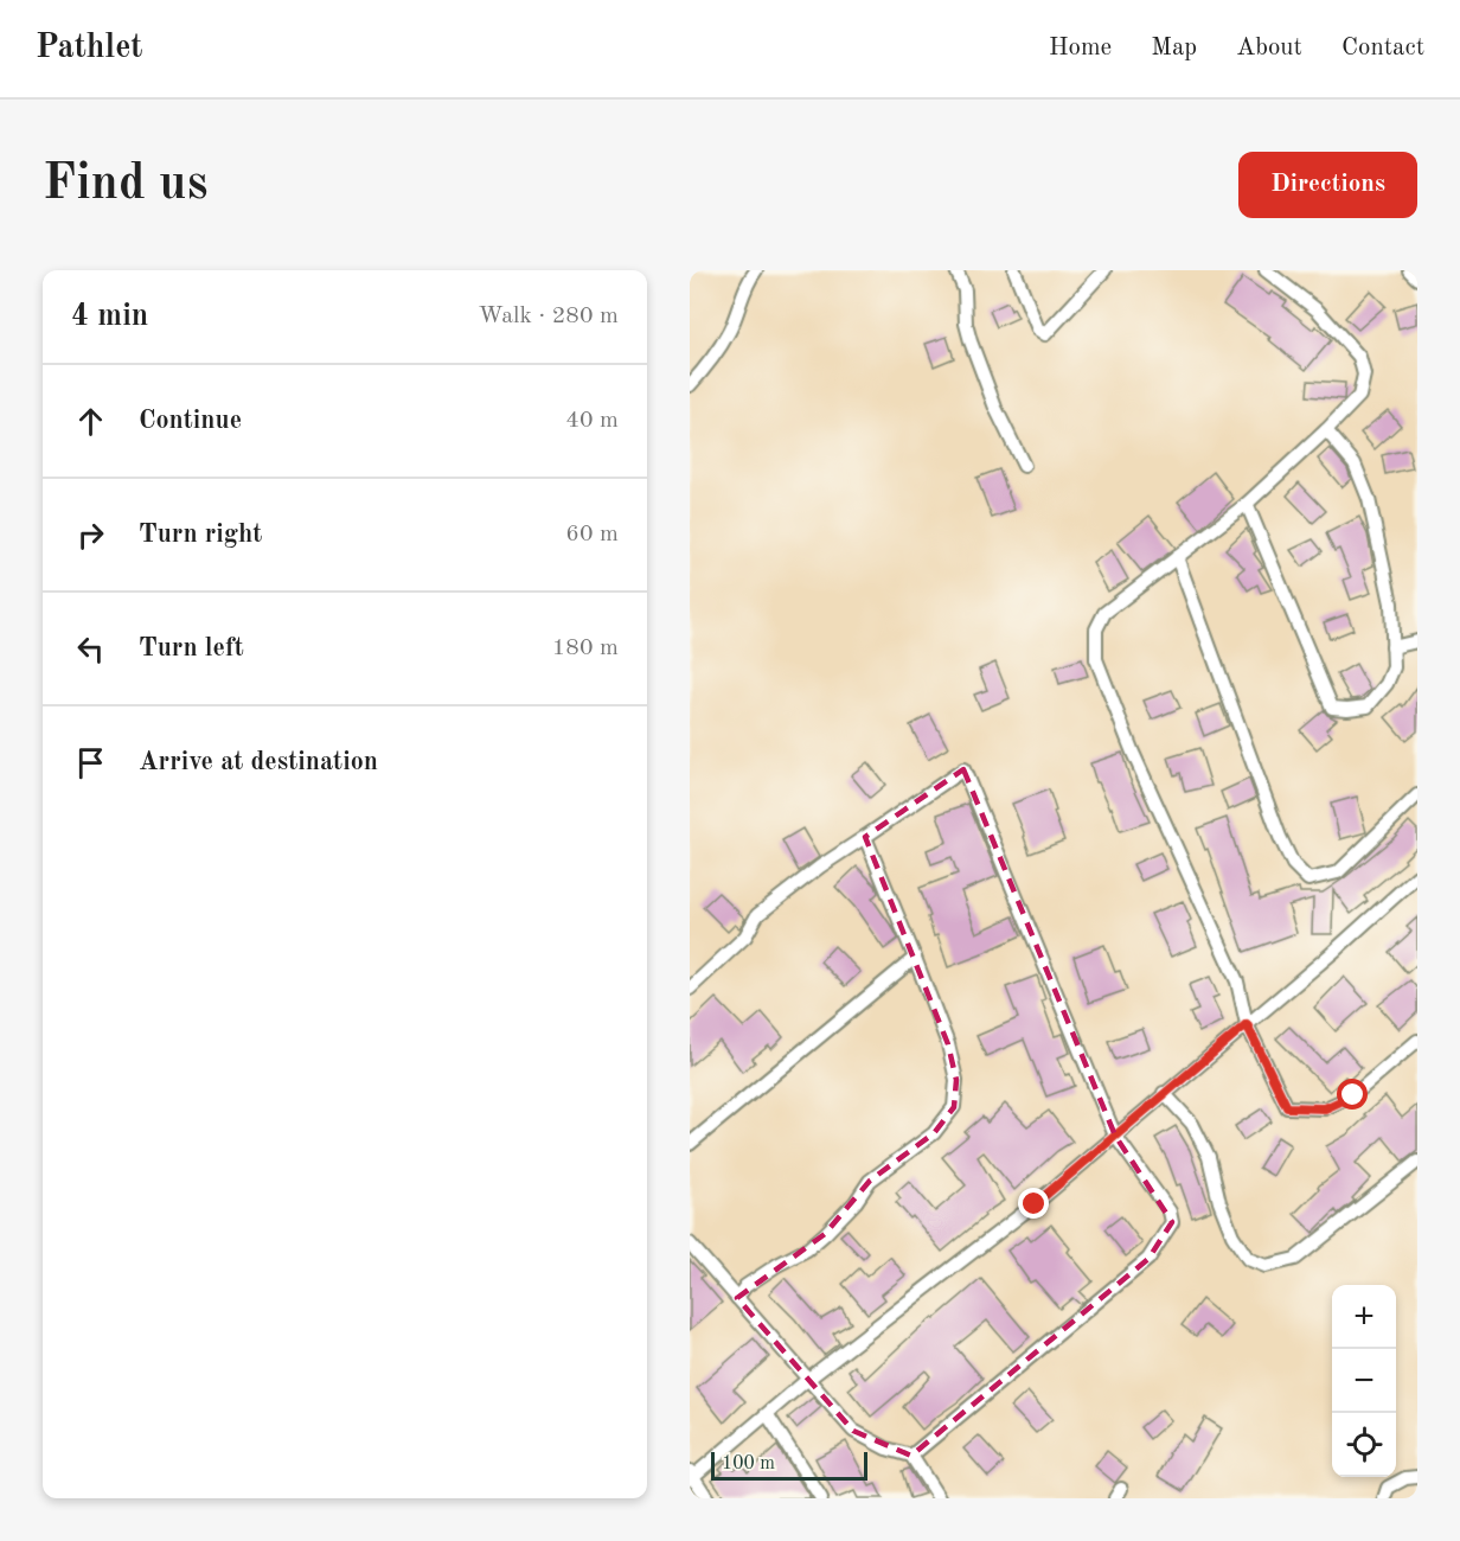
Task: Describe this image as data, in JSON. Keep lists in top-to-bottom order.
{
  "scale_bar": "100 m",
  "page": {
    "header": "Pathlet",
    "nav": [
      "Home",
      "Map",
      "About",
      "Contact"
    ],
    "buttons": "Directions",
    "title": "Find us",
    "heading": ["4 min", "Walk · 280 m"],
    "list": [
      ["Continue", "40 m"],
      ["Turn right", "60 m"],
      ["Turn left", "180 m"],
      "Arrive at destination"
    ],
    "map_buttons": ["+", "−"],
    "scale": "100 m"
  }
}
